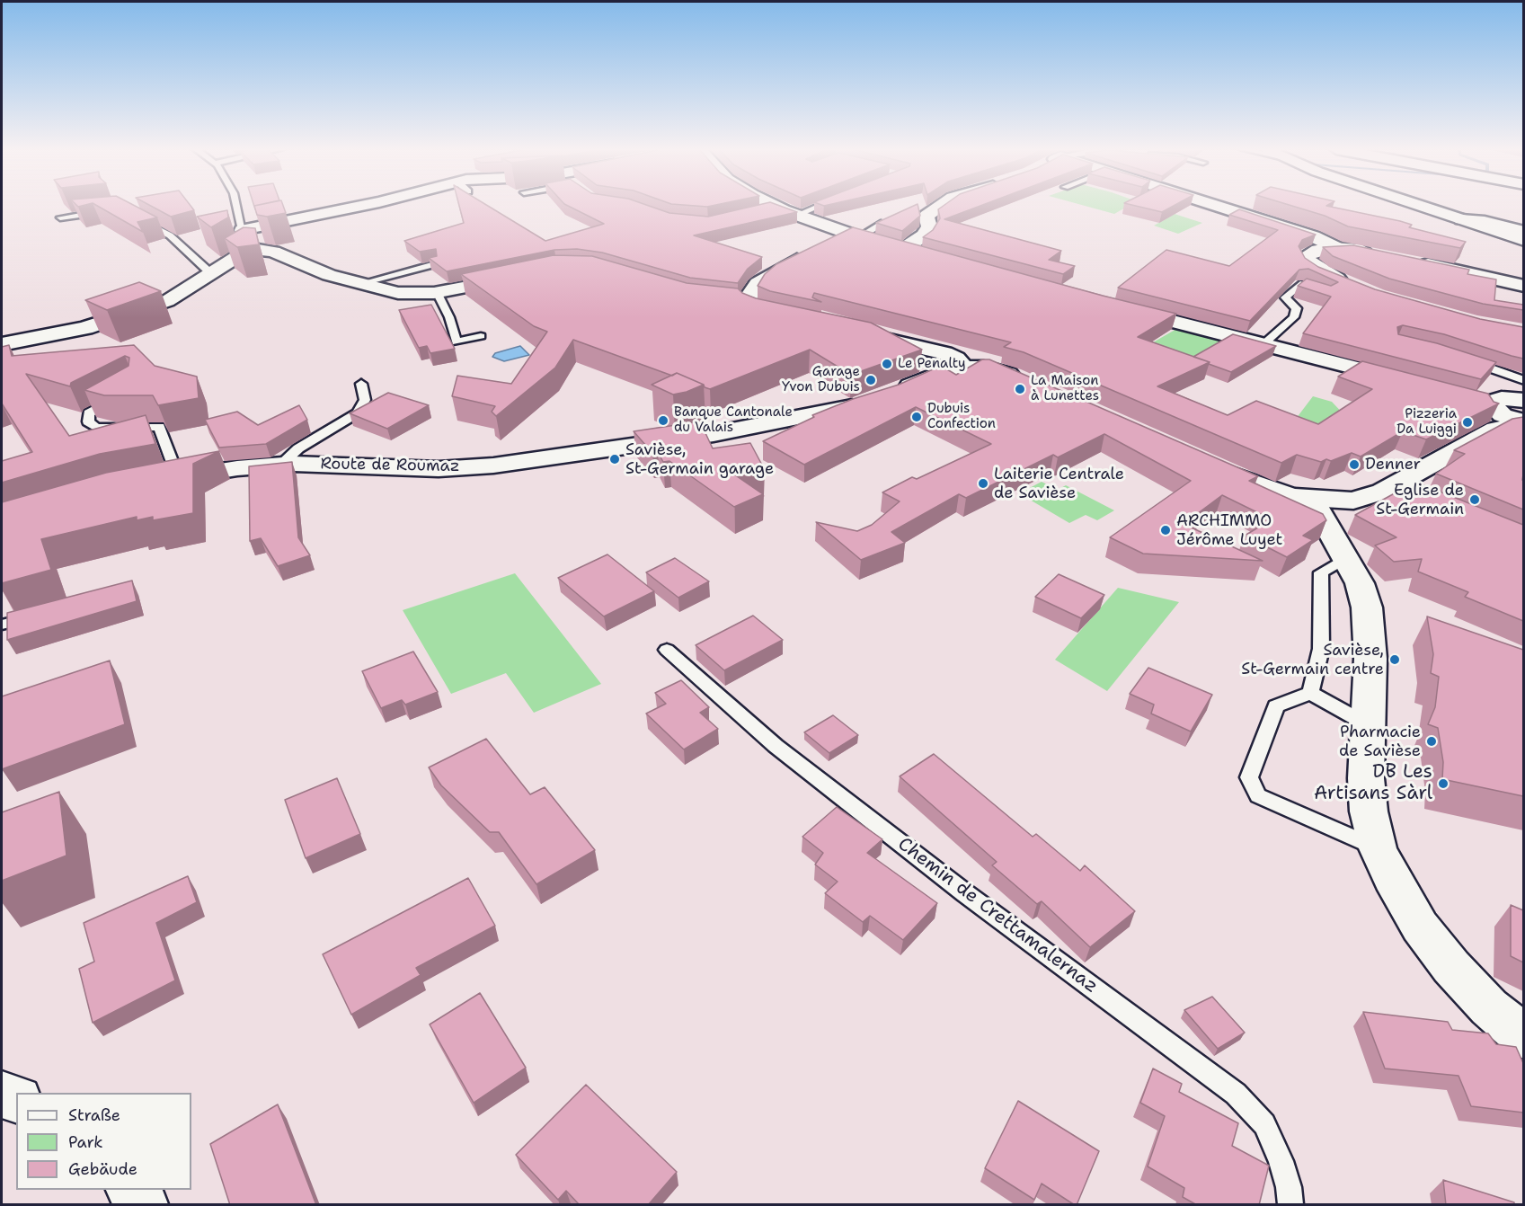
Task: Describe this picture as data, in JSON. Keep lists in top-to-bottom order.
{
  "streets": {
    "street": ["Route de Roumaz"],
    "lane": ["Chemin de Crettamalernaz"]
  },
  "places": [
    "Le Penalty",
    "Garage Yvon Dubuis",
    "La Maison à Lunettes",
    "Dubuis Confection",
    "Banque Cantonale du Valais",
    "Pizzeria Da Luiggi",
    "Savièse, St-Germain garage",
    "Denner",
    "Laiterie Centrale de Savièse",
    "Eglise de St-Germain",
    "ARCHIMMO Jérôme Luyet",
    "Savièse, St-Germain centre",
    "Pharmacie de Savièse",
    "DB Les Artisans Sàrl"
  ],
  "legend": ["Straße", "Park", "Gebäude"]
}
